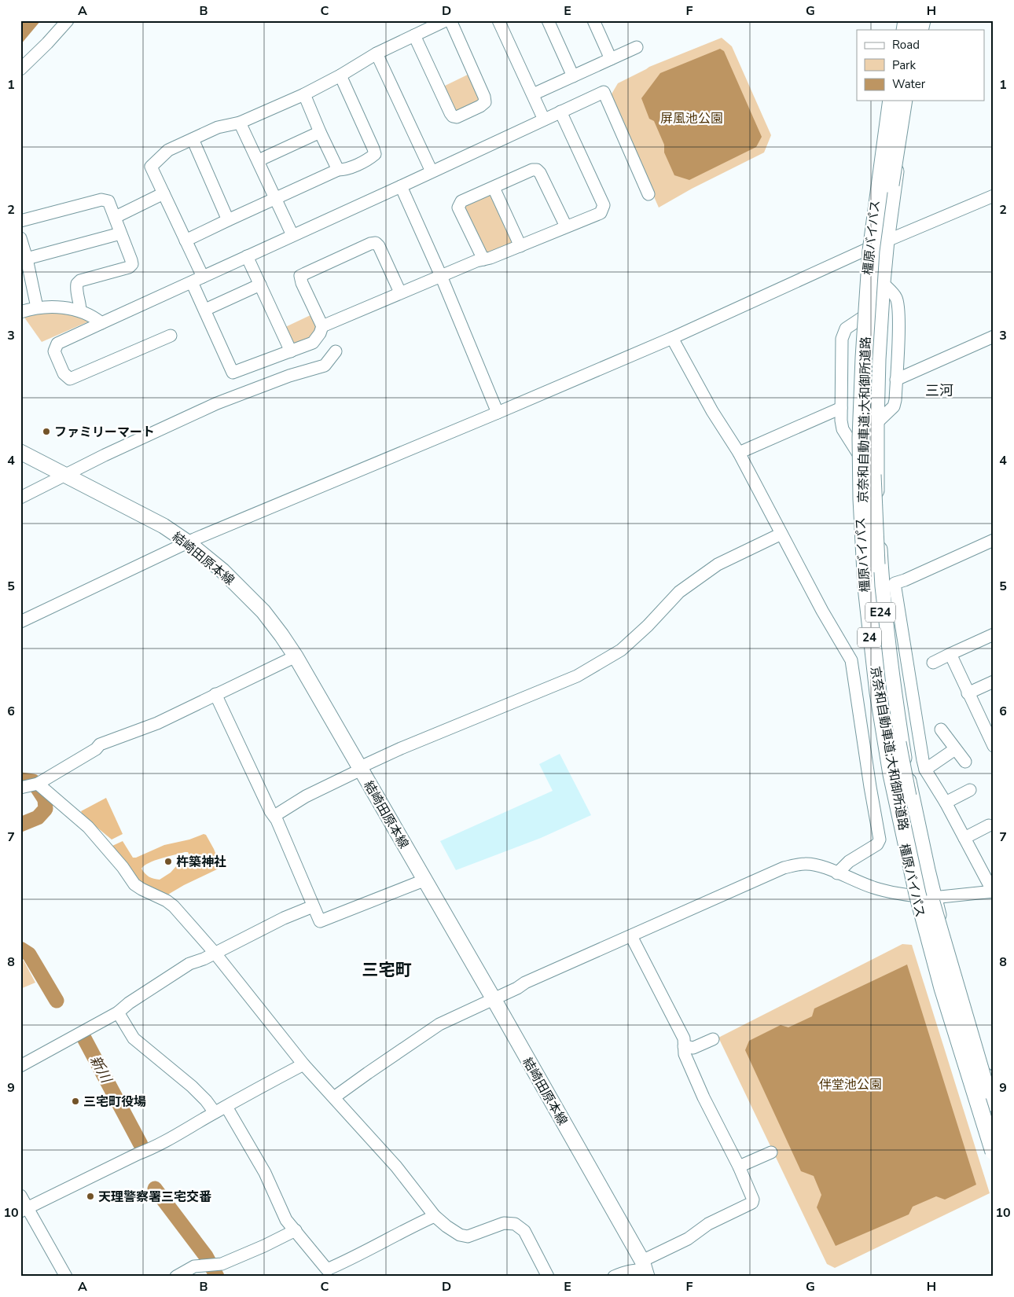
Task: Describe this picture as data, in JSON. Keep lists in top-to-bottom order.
{
  "streets": {
    "highway": [
      "橿原バイパス",
      "京奈和自動車道;大和御所道路",
      "E24",
      "24"
    ],
    "main road": ["結崎田原本線"]
  },
  "districts": ["三河", "三宅町"],
  "water": ["新川"],
  "parks": ["屏風池公園", "伴堂池公園"],
  "places": [
    "ファミリーマート",
    "杵築神社",
    "三宅町役場",
    "天理警察署三宅交番"
  ],
  "legend": ["Road", "Park", "Water"],
  "grid": {
    "columns": [
      "A",
      "B",
      "C",
      "D",
      "E",
      "F",
      "G",
      "H"
    ],
    "rows": [
      "1",
      "2",
      "3",
      "4",
      "5",
      "6",
      "7",
      "8",
      "9",
      "10"
    ]
  }
}
